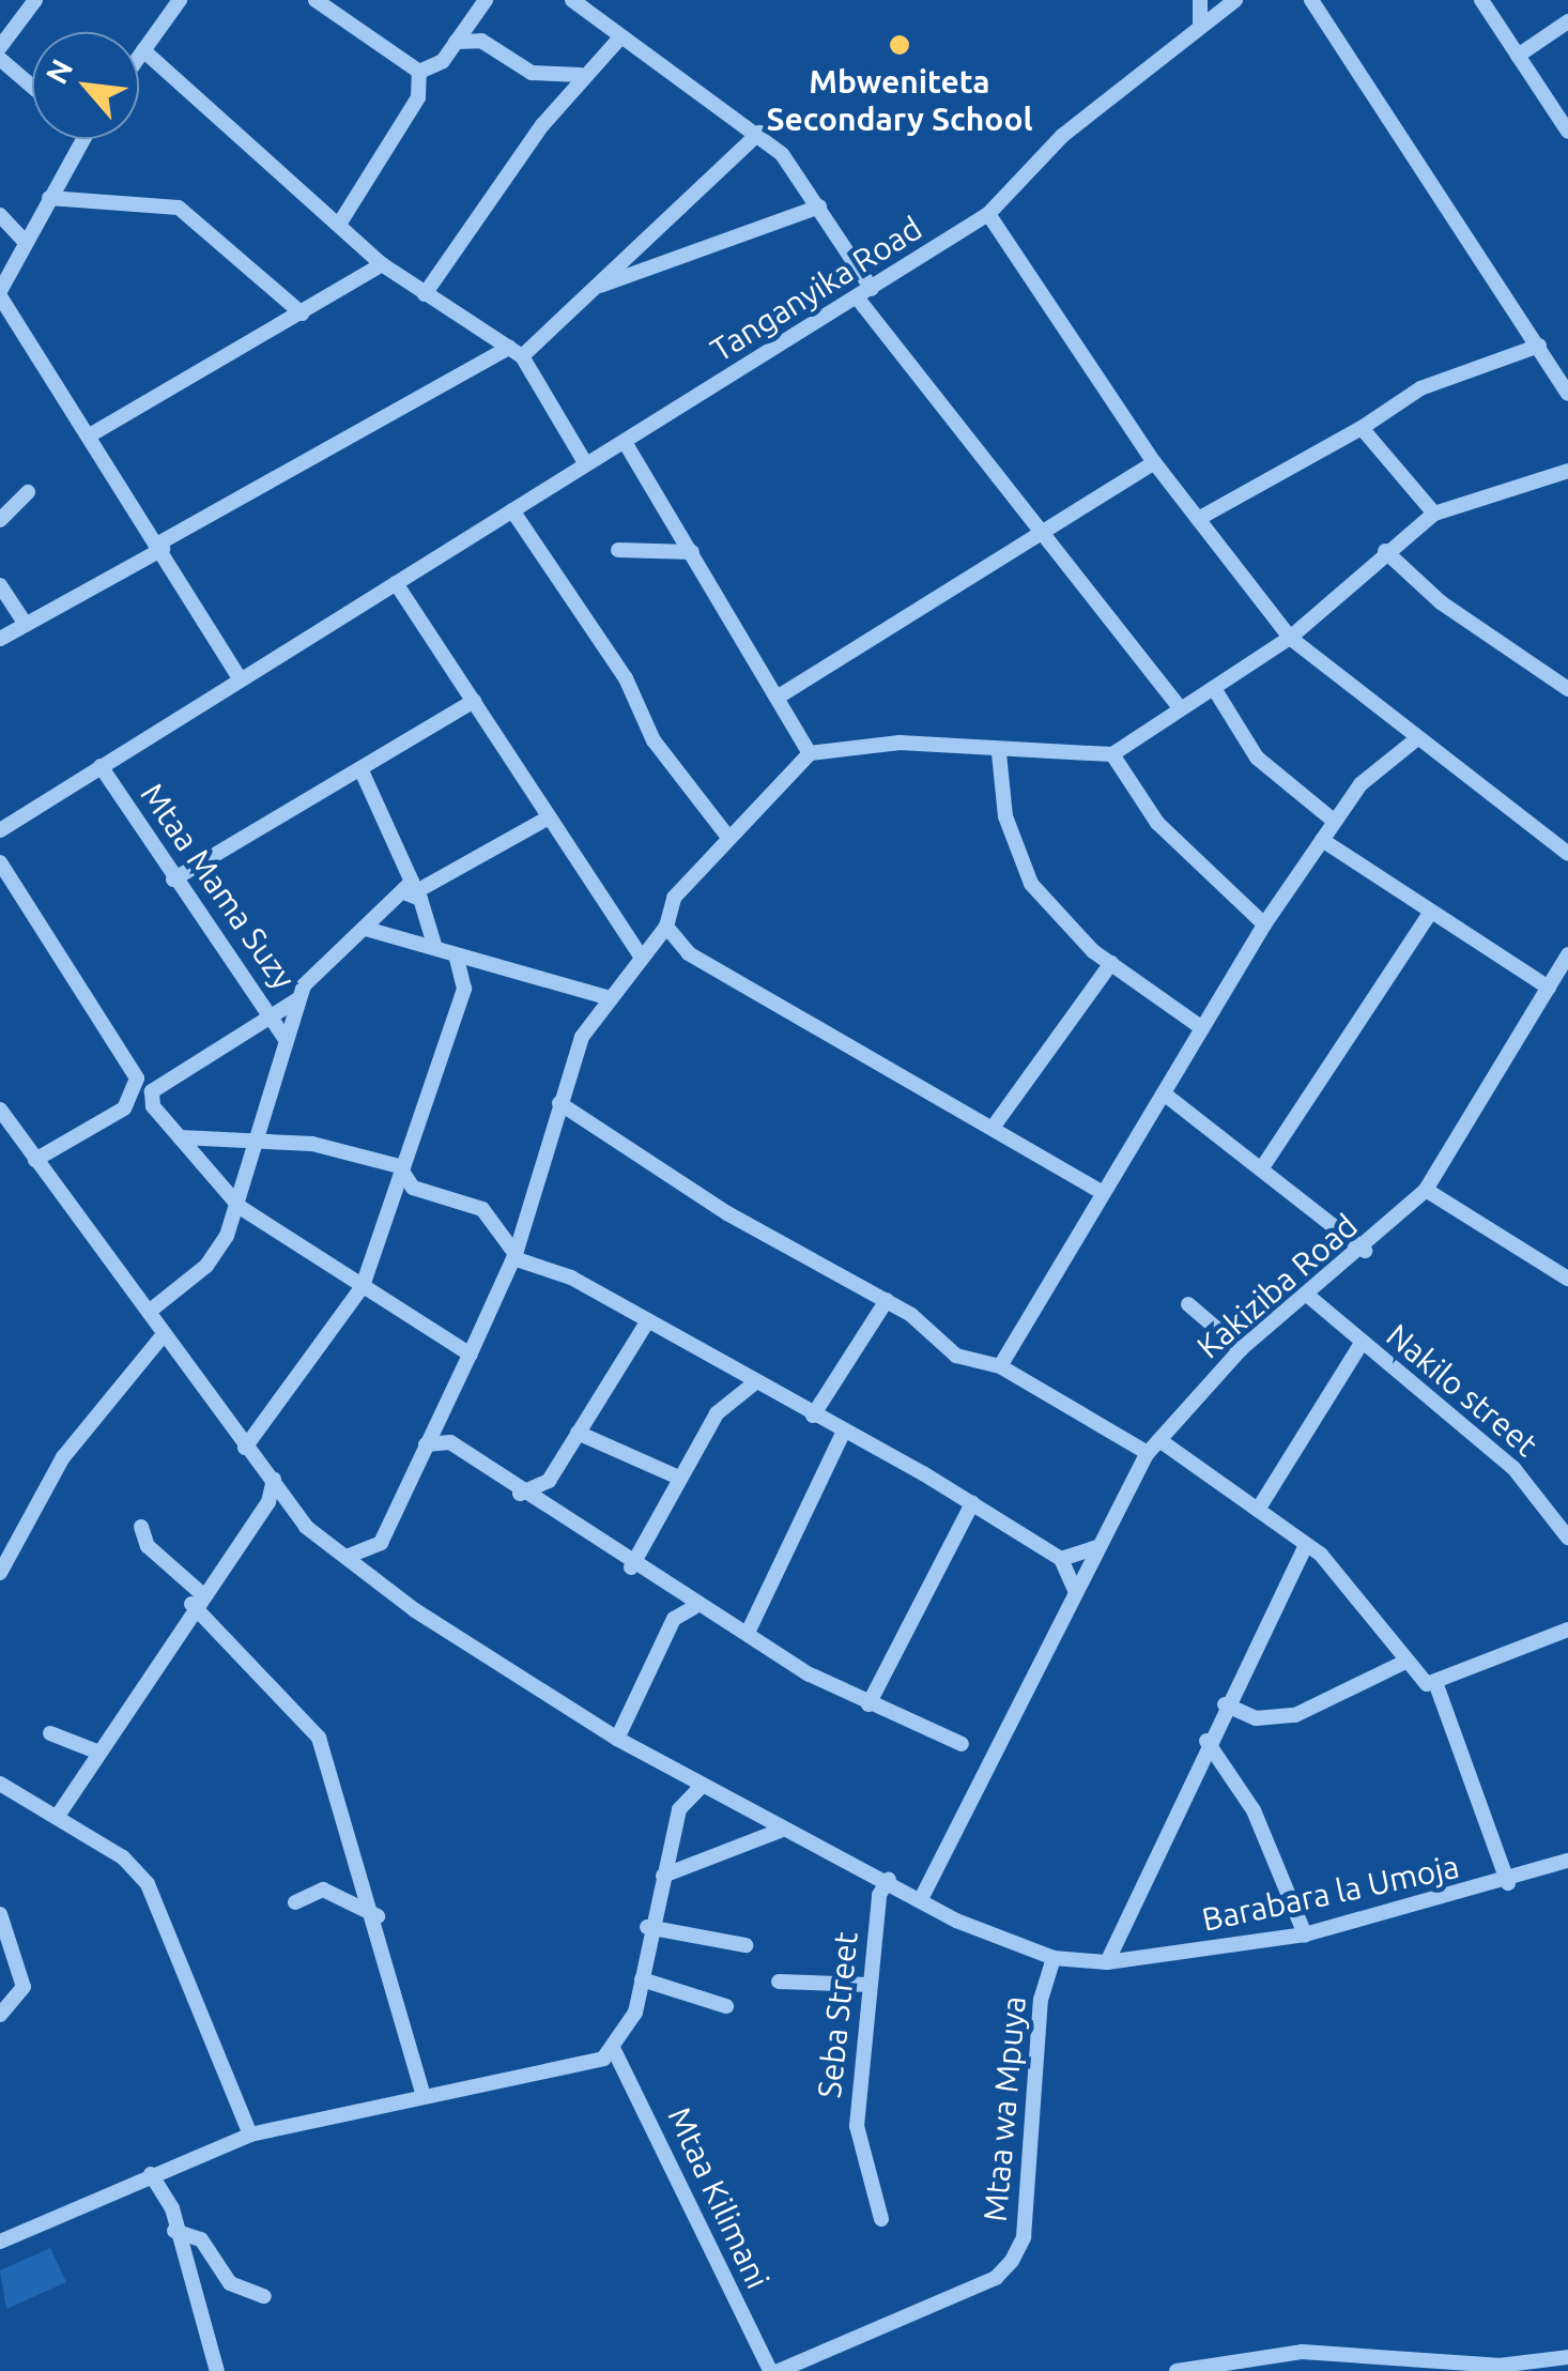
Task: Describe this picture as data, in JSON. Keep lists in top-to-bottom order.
{
  "streets": {
    "street": [
      "Tanganyika Road",
      "Mtaa Mama Suzy",
      "Kakiziba Road",
      "Nakilo street",
      "Barabara la Umoja",
      "Seba Street",
      "Mtaa wa Mpuya",
      "Mtaa Kilimani"
    ]
  },
  "crossings": [
    ["Tanganyika Road", "Mtaa Mama Suzy"],
    ["Kakiziba Road", "Nakilo street"],
    ["Kakiziba Road", "Barabara la Umoja"],
    ["Barabara la Umoja", "Seba Street"],
    ["Barabara la Umoja", "Mtaa wa Mpuya"]
  ],
  "places": ["Mbweniteta Secondary School"],
  "north": "top left"
}
